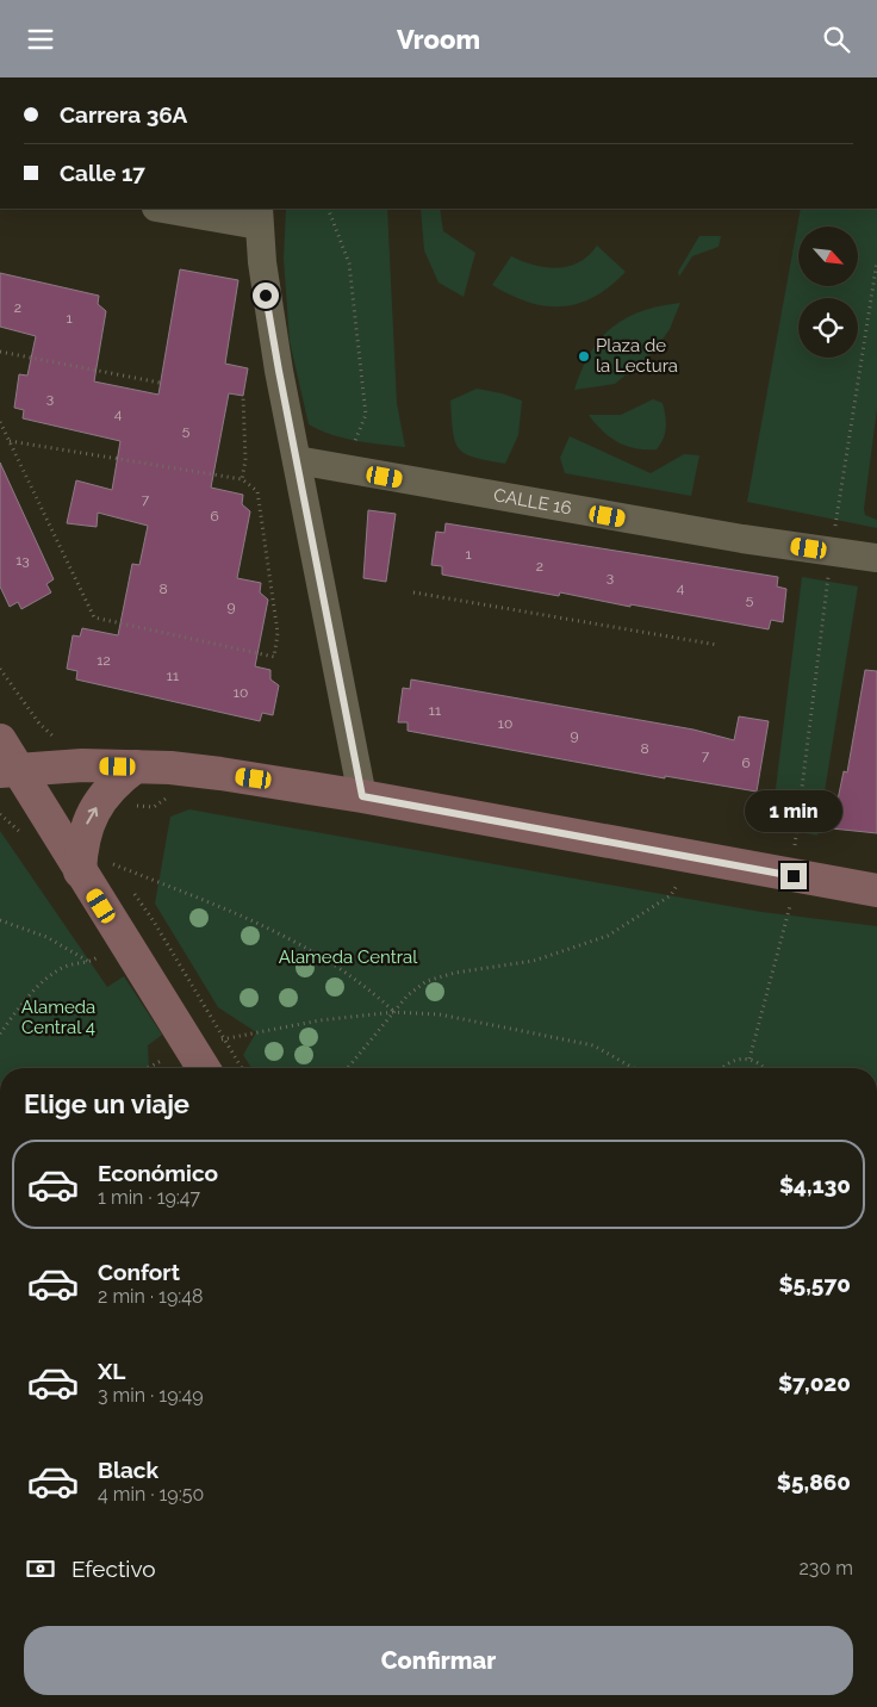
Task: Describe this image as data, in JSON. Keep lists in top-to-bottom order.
{
  "streets": {
    "street": ["CALLE 16"]
  },
  "parks": ["Alameda Central", "Alameda Central 4"],
  "places": ["Plaza de la Lectura"],
  "house_numbers": [
    "2",
    "1",
    "3",
    "4",
    "5",
    "7",
    "6",
    "1",
    "13",
    "2",
    "3",
    "4",
    "8",
    "5",
    "9",
    "12",
    "11",
    "10",
    "11",
    "10",
    "9",
    "8",
    "7",
    "6"
  ],
  "north": "bottom right",
  "page": {
    "header": "Vroom",
    "banner": ["Carrera 36A", "Calle 17"],
    "bubble": "1 min",
    "heading": "Elige un viaje",
    "list": [
      {
        "name": "Económico",
        "note": "1 min · 19:47",
        "value": "$4,130"
      },
      {
        "name": "Confort",
        "note": "2 min · 19:48",
        "value": "$5,570"
      },
      {
        "name": "XL",
        "note": "3 min · 19:49",
        "value": "$7,020"
      },
      {
        "name": "Black",
        "note": "4 min · 19:50",
        "value": "$5,860"
      }
    ],
    "pay": ["Efectivo", "230 m"],
    "buttons": "Confirmar"
  }
}
